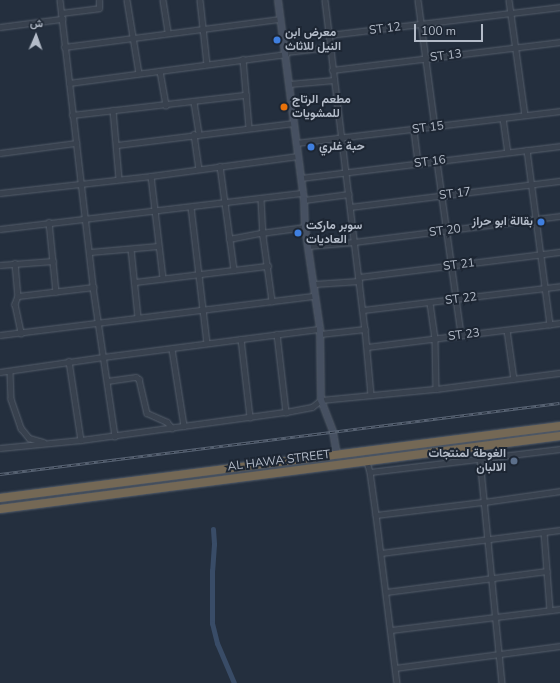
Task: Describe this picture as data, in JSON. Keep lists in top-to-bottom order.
{
  "streets": {
    "highway": ["AL HAWA STREET"],
    "street": [
      "ST 12",
      "ST 13",
      "ST 15",
      "ST 16",
      "ST 17",
      "ST 20",
      "ST 21",
      "ST 22",
      "ST 23"
    ]
  },
  "places": [
    "معرض ابن النيل للاثاث",
    "مطعم الرتاج للمشويات",
    "حبة غلري",
    "بقالة ابو حراز",
    "سوبر ماركت العاديات",
    "الغوطة لمنتجات الالبان"
  ],
  "scale_bar": "100 m",
  "north": "top"
}
